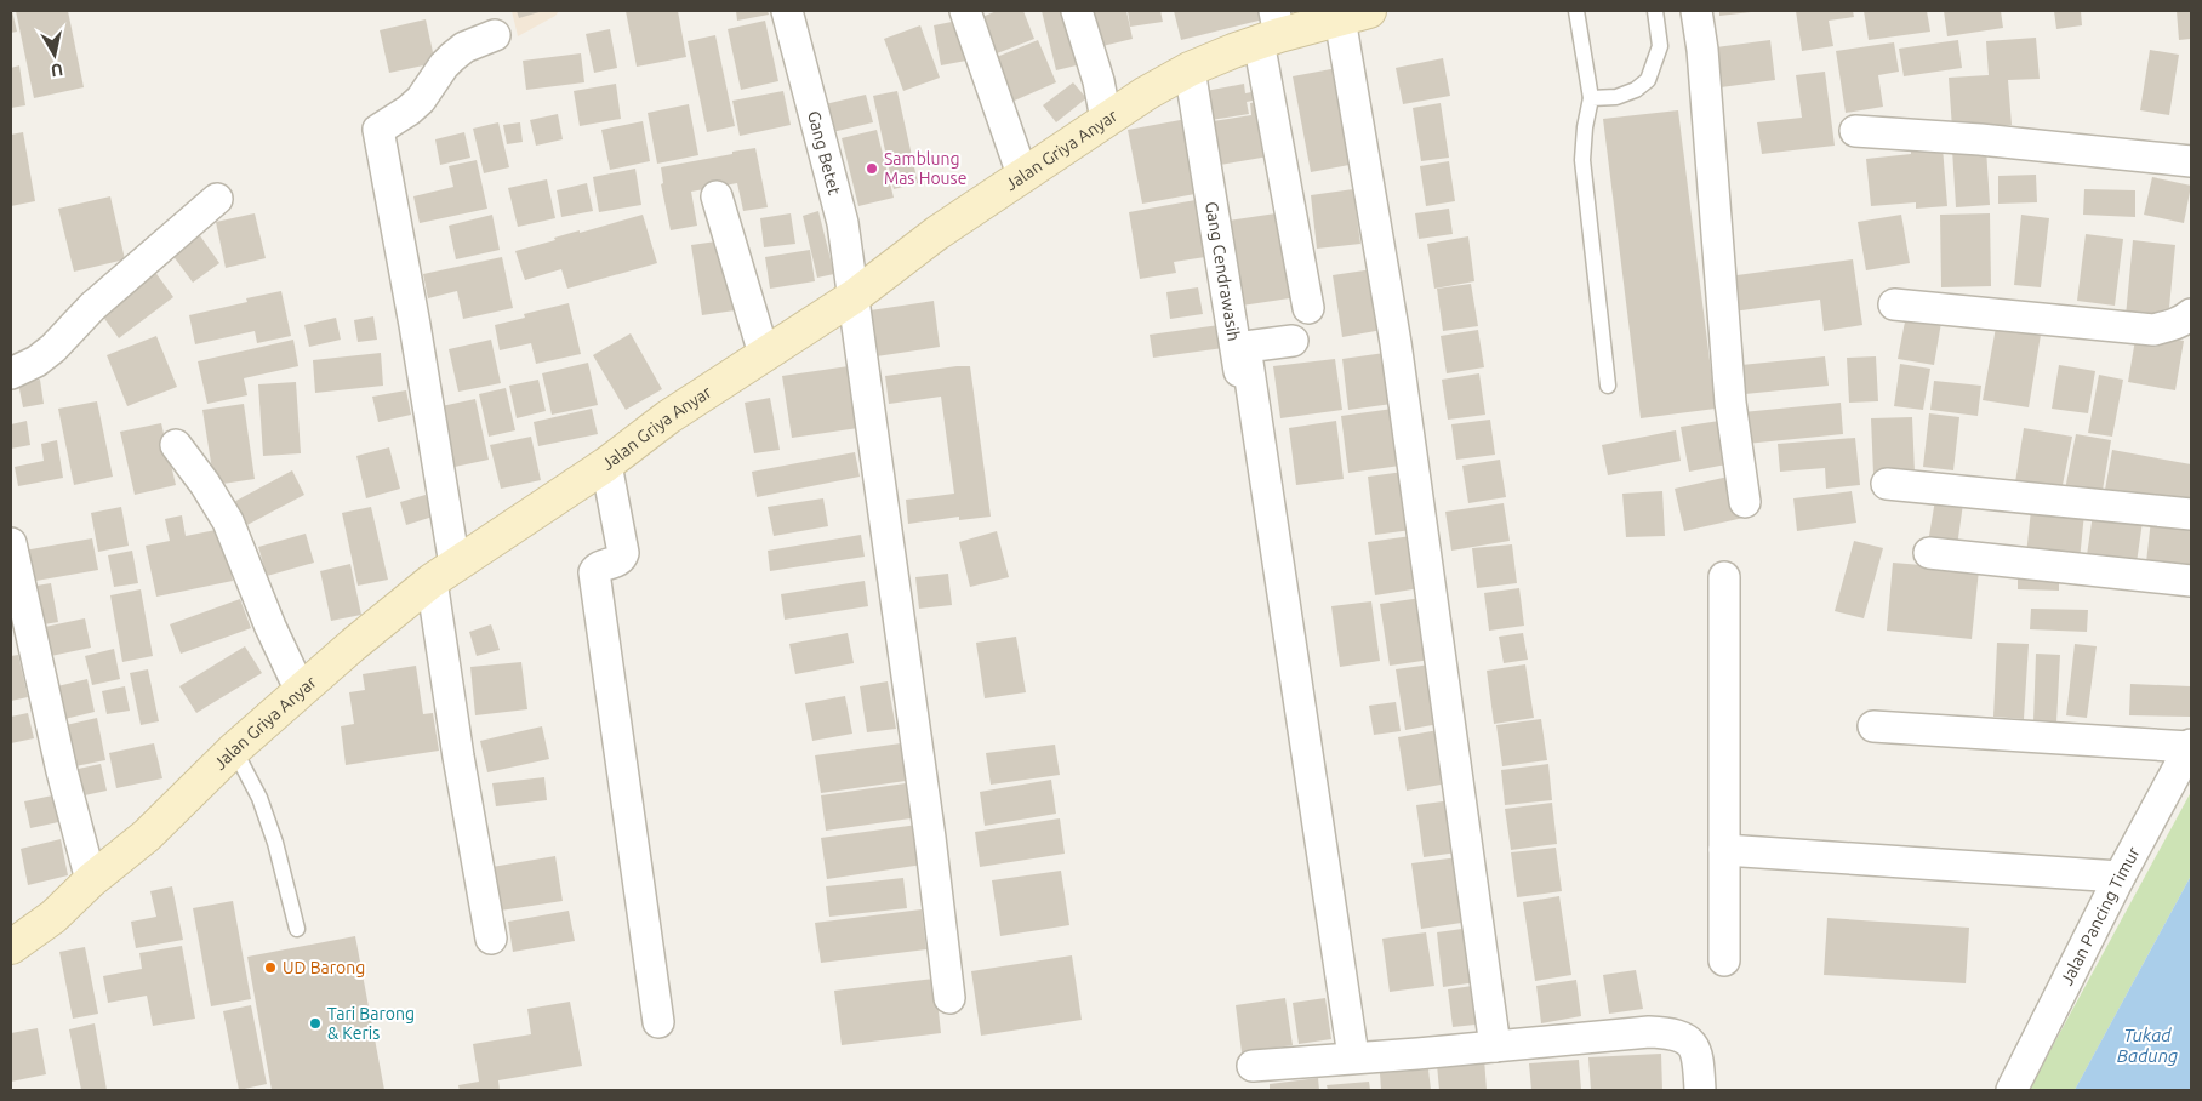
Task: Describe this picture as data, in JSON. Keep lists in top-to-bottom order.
{
  "streets": {
    "street": [
      "Jalan Griya Anyar",
      "Gang Betet",
      "Gang Cendrawasih",
      "Jalan Pancing Timur"
    ]
  },
  "crossings": [
    ["Jalan Griya Anyar", "Gang Betet"],
    ["Jalan Griya Anyar", "Gang Cendrawasih"]
  ],
  "water": ["Tukad Badung"],
  "places": ["Samblung Mas House", "UD Barong", "Tari Barong & Keris"],
  "north": "bottom"
}
